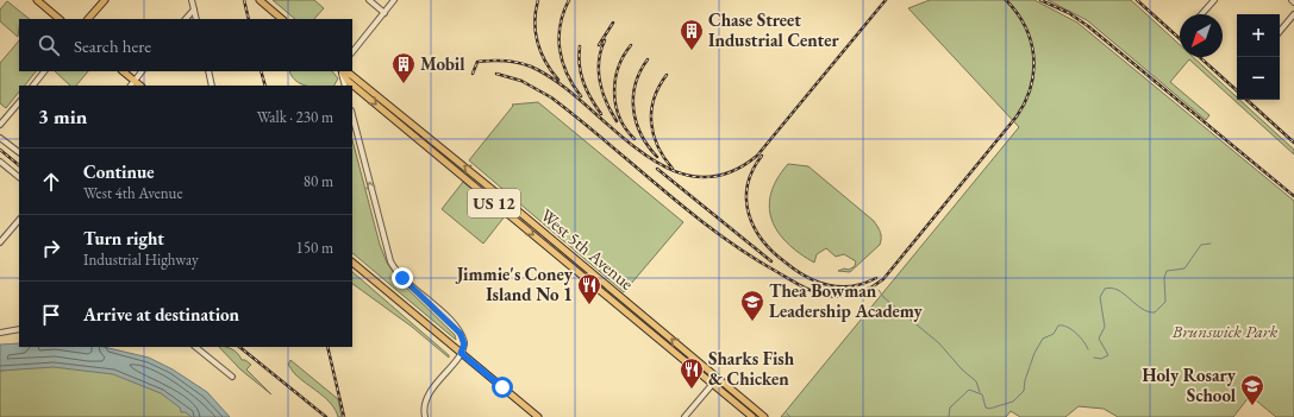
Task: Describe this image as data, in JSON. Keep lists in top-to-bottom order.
{
  "streets": {
    "main road": ["US 12", "West 5th Avenue"]
  },
  "parks": ["Brunswick Park"],
  "places": {
    "building": ["Chase Street Industrial Center", "Mobil"],
    "restaurant": ["Jimmie's Coney Island No 1", "Sharks Fish & Chicken"],
    "school or university": ["Thea Bowman Leadership Academy", "Holy Rosary School"]
  },
  "north": "bottom left",
  "page": {
    "map_buttons": ["+", "−"],
    "search": "Search here",
    "heading": ["3 min", "Walk · 230 m"],
    "list": [
      ["Continue", "West 4th Avenue", "80 m"],
      ["Turn right", "Industrial Highway", "150 m"],
      "Arrive at destination"
    ]
  }
}
